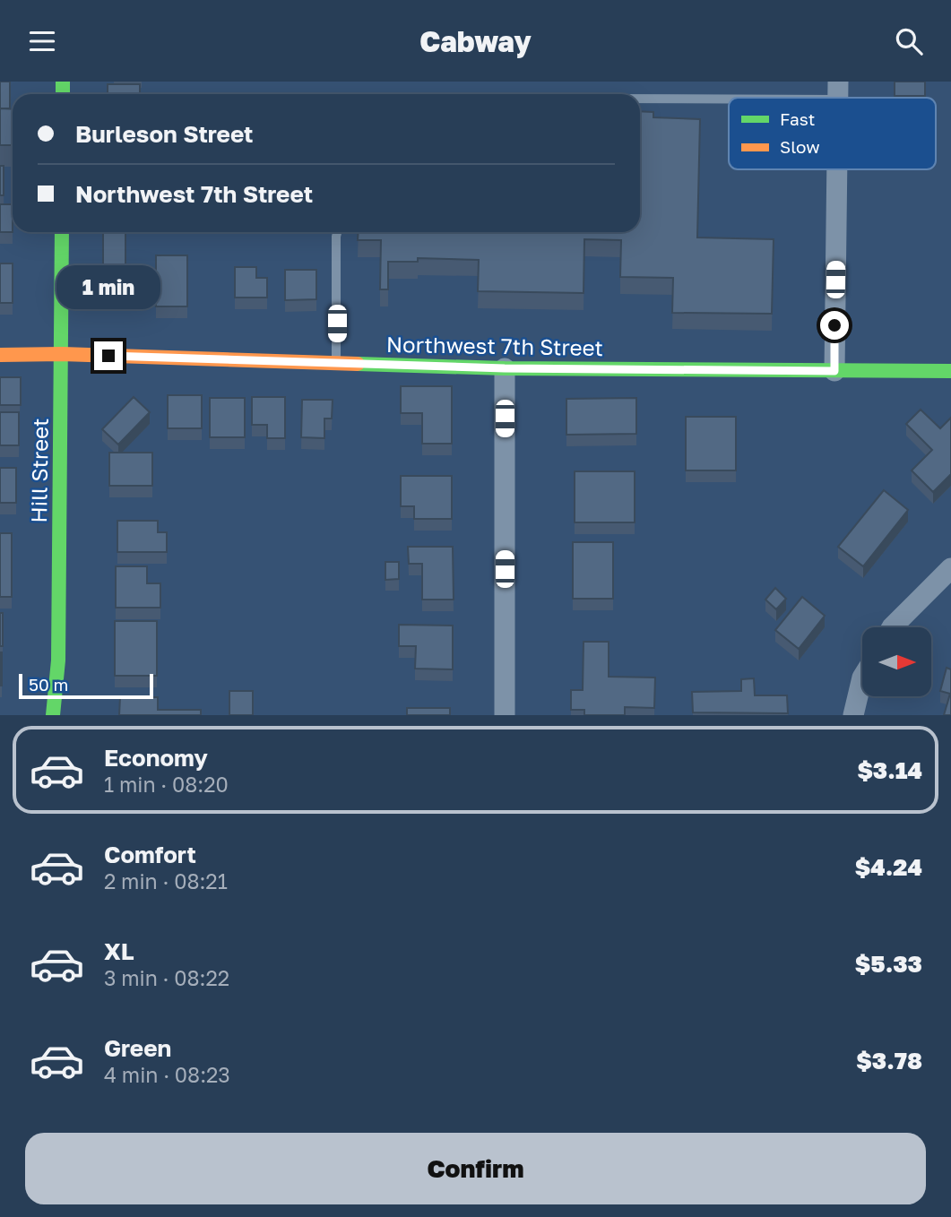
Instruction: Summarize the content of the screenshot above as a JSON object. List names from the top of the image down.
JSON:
{
  "streets": {
    "street": ["Northwest 7th Street", "Hill Street"]
  },
  "crossings": [
    ["Northwest 7th Street", "Hill Street"]
  ],
  "legend": ["Fast", "Slow"],
  "scale_bar": "50 m",
  "north": "right",
  "page": {
    "header": "Cabway",
    "banner": ["Burleson Street", "Northwest 7th Street"],
    "bubble": "1 min",
    "scale": "50 m",
    "list": [
      {
        "name": "Economy",
        "note": "1 min · 08:20",
        "value": "$3.14"
      },
      {
        "name": "Comfort",
        "note": "2 min · 08:21",
        "value": "$4.24"
      },
      {
        "name": "XL",
        "note": "3 min · 08:22",
        "value": "$5.33"
      },
      {
        "name": "Green",
        "note": "4 min · 08:23",
        "value": "$3.78"
      }
    ],
    "buttons": "Confirm"
  }
}
